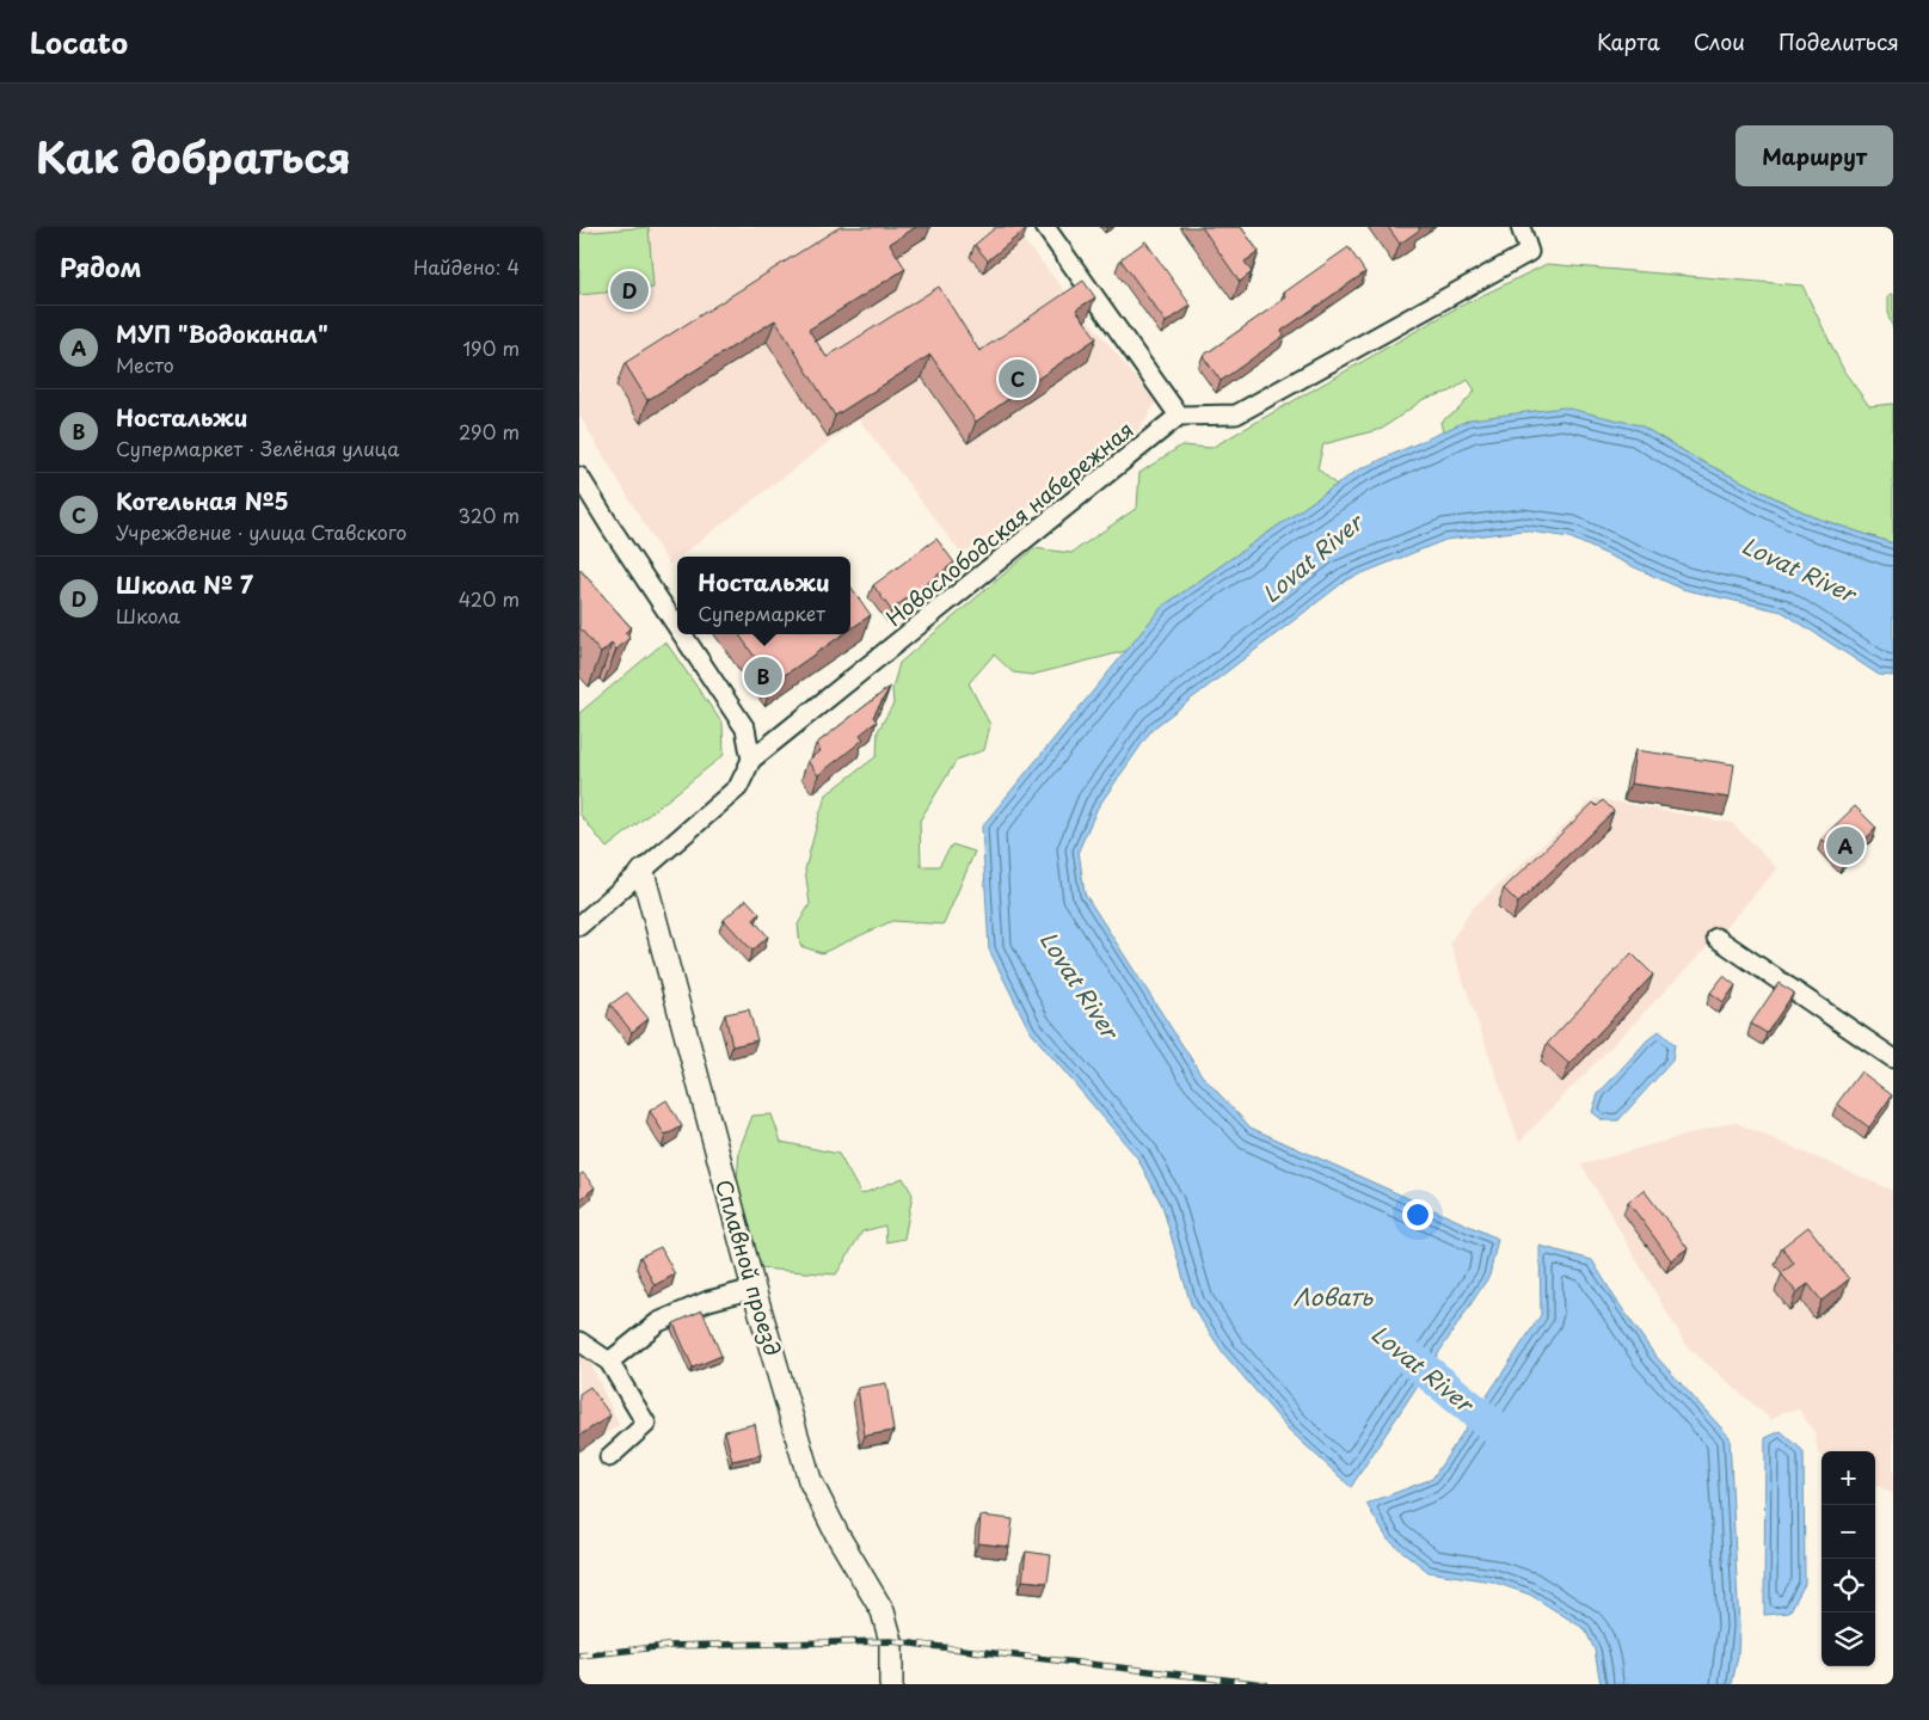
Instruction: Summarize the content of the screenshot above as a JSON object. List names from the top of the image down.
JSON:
{
  "streets": {
    "street": ["Новослободская набережная", "Сплавной проезд"]
  },
  "crossings": [
    ["Новослободская набережная", "Сплавной проезд"]
  ],
  "water": ["Lovat River", "Ловать"],
  "page": {
    "header": "Locato",
    "nav": ["Карта", "Слои", "Поделиться"],
    "title": "Как добраться",
    "buttons": "Маршрут",
    "heading": ["Рядом", "Найдено: 4"],
    "pins": [
      "D",
      "C",
      "B",
      "A"
    ],
    "list": [
      {
        "mark": "A",
        "name": "МУП \"Водоканал\"",
        "note": "Место",
        "value": "190 m"
      },
      {
        "mark": "B",
        "name": "Ностальжи",
        "note": "Супермаркет · Зелёная улица",
        "value": "290 m"
      },
      {
        "mark": "C",
        "name": "Котельная №5",
        "note": "Учреждение · улица Ставского",
        "value": "320 m"
      },
      {
        "mark": "D",
        "name": "Школа № 7",
        "note": "Школа",
        "value": "420 m"
      }
    ],
    "popup": ["Ностальжи", "Супермаркет"],
    "map_buttons": ["+", "−"]
  }
}
